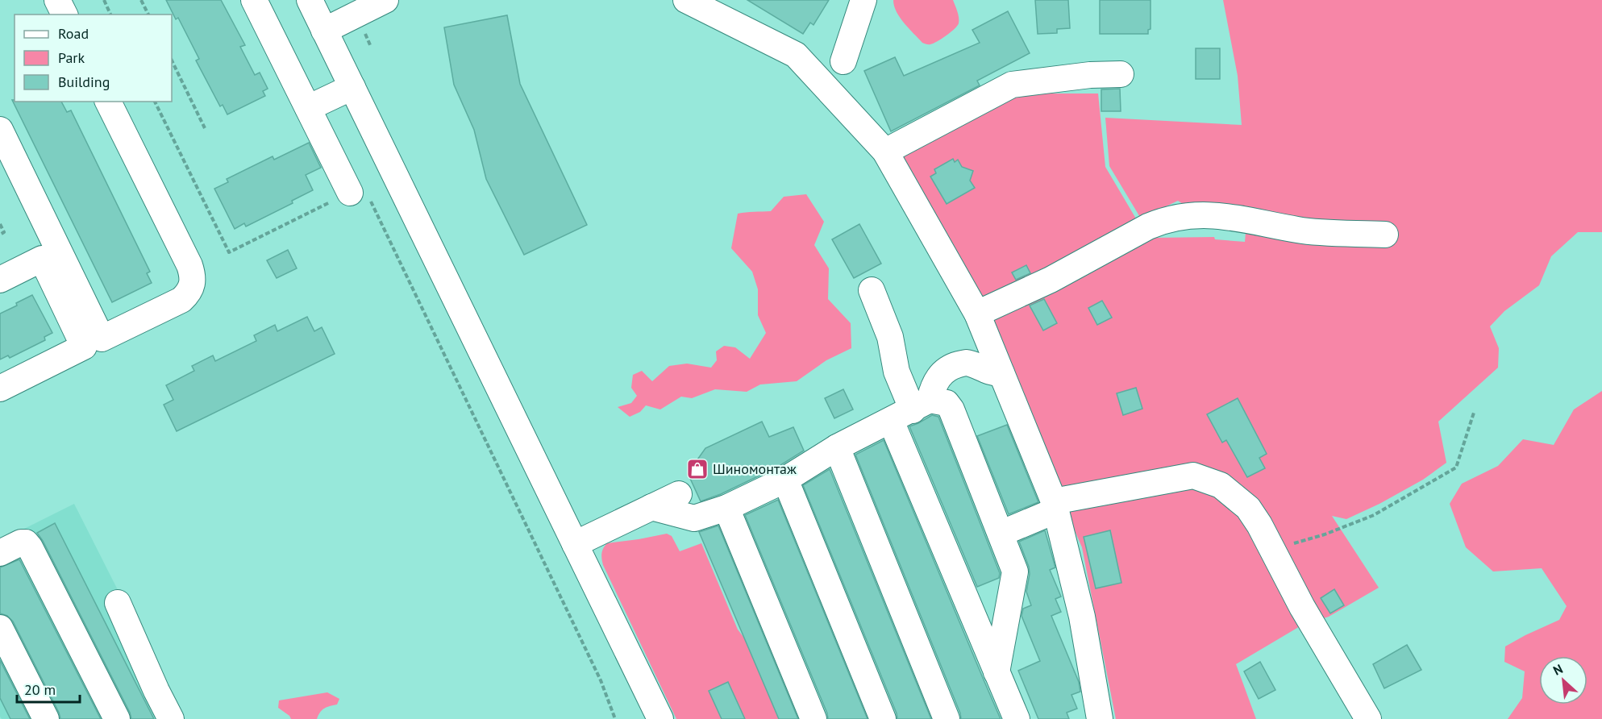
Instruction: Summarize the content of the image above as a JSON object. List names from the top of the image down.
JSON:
{
  "places": {
    "shop": ["Шиномонтаж"]
  },
  "legend": ["Road", "Park", "Building"],
  "scale_bar": "20 m",
  "north": "top left"
}
